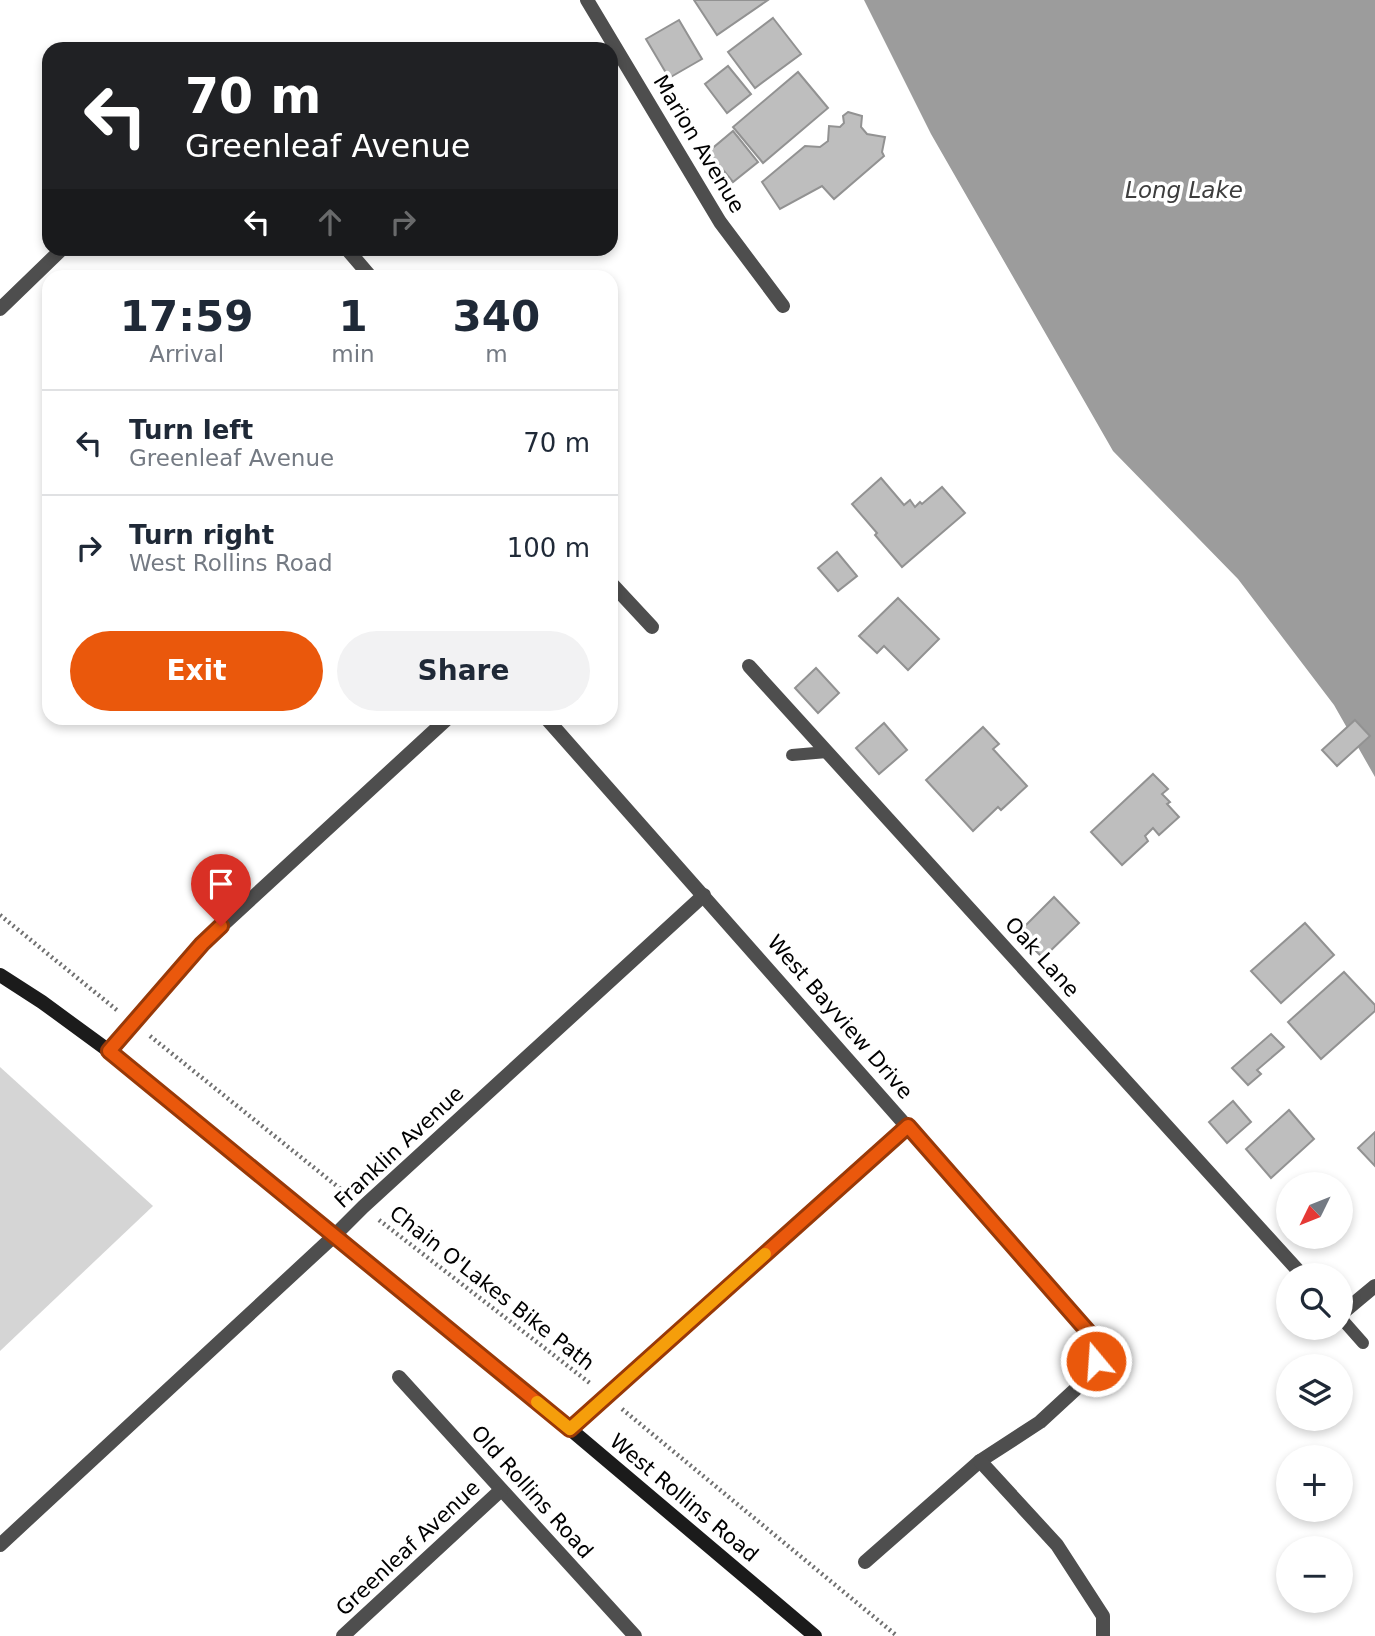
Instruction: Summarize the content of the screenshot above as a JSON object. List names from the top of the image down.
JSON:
{
  "streets": {
    "street": [
      "Marion Avenue",
      "Oak Lane",
      "West Bayview Drive",
      "Franklin Avenue",
      "Old Rollins Road",
      "West Rollins Road",
      "Greenleaf Avenue"
    ],
    "path": ["Chain O'Lakes Bike Path"]
  },
  "crossings": [
    ["West Bayview Drive", "Franklin Avenue"],
    ["Franklin Avenue", "Chain O'Lakes Bike Path"],
    ["Franklin Avenue", "West Rollins Road"],
    ["Old Rollins Road", "Greenleaf Avenue"]
  ],
  "water": ["Long Lake"],
  "north": "bottom left",
  "page": {
    "turn": ["70 m", "Greenleaf Avenue"],
    "eta": [
      "17:59",
      "Arrival",
      "1",
      "min",
      "340",
      "m"
    ],
    "list": [
      {
        "name": "Turn left",
        "note": "Greenleaf Avenue",
        "value": "70 m"
      },
      {
        "name": "Turn right",
        "note": "West Rollins Road",
        "value": "100 m"
      }
    ],
    "buttons": ["Exit", "Share"],
    "map_buttons": ["+", "−"]
  }
}
